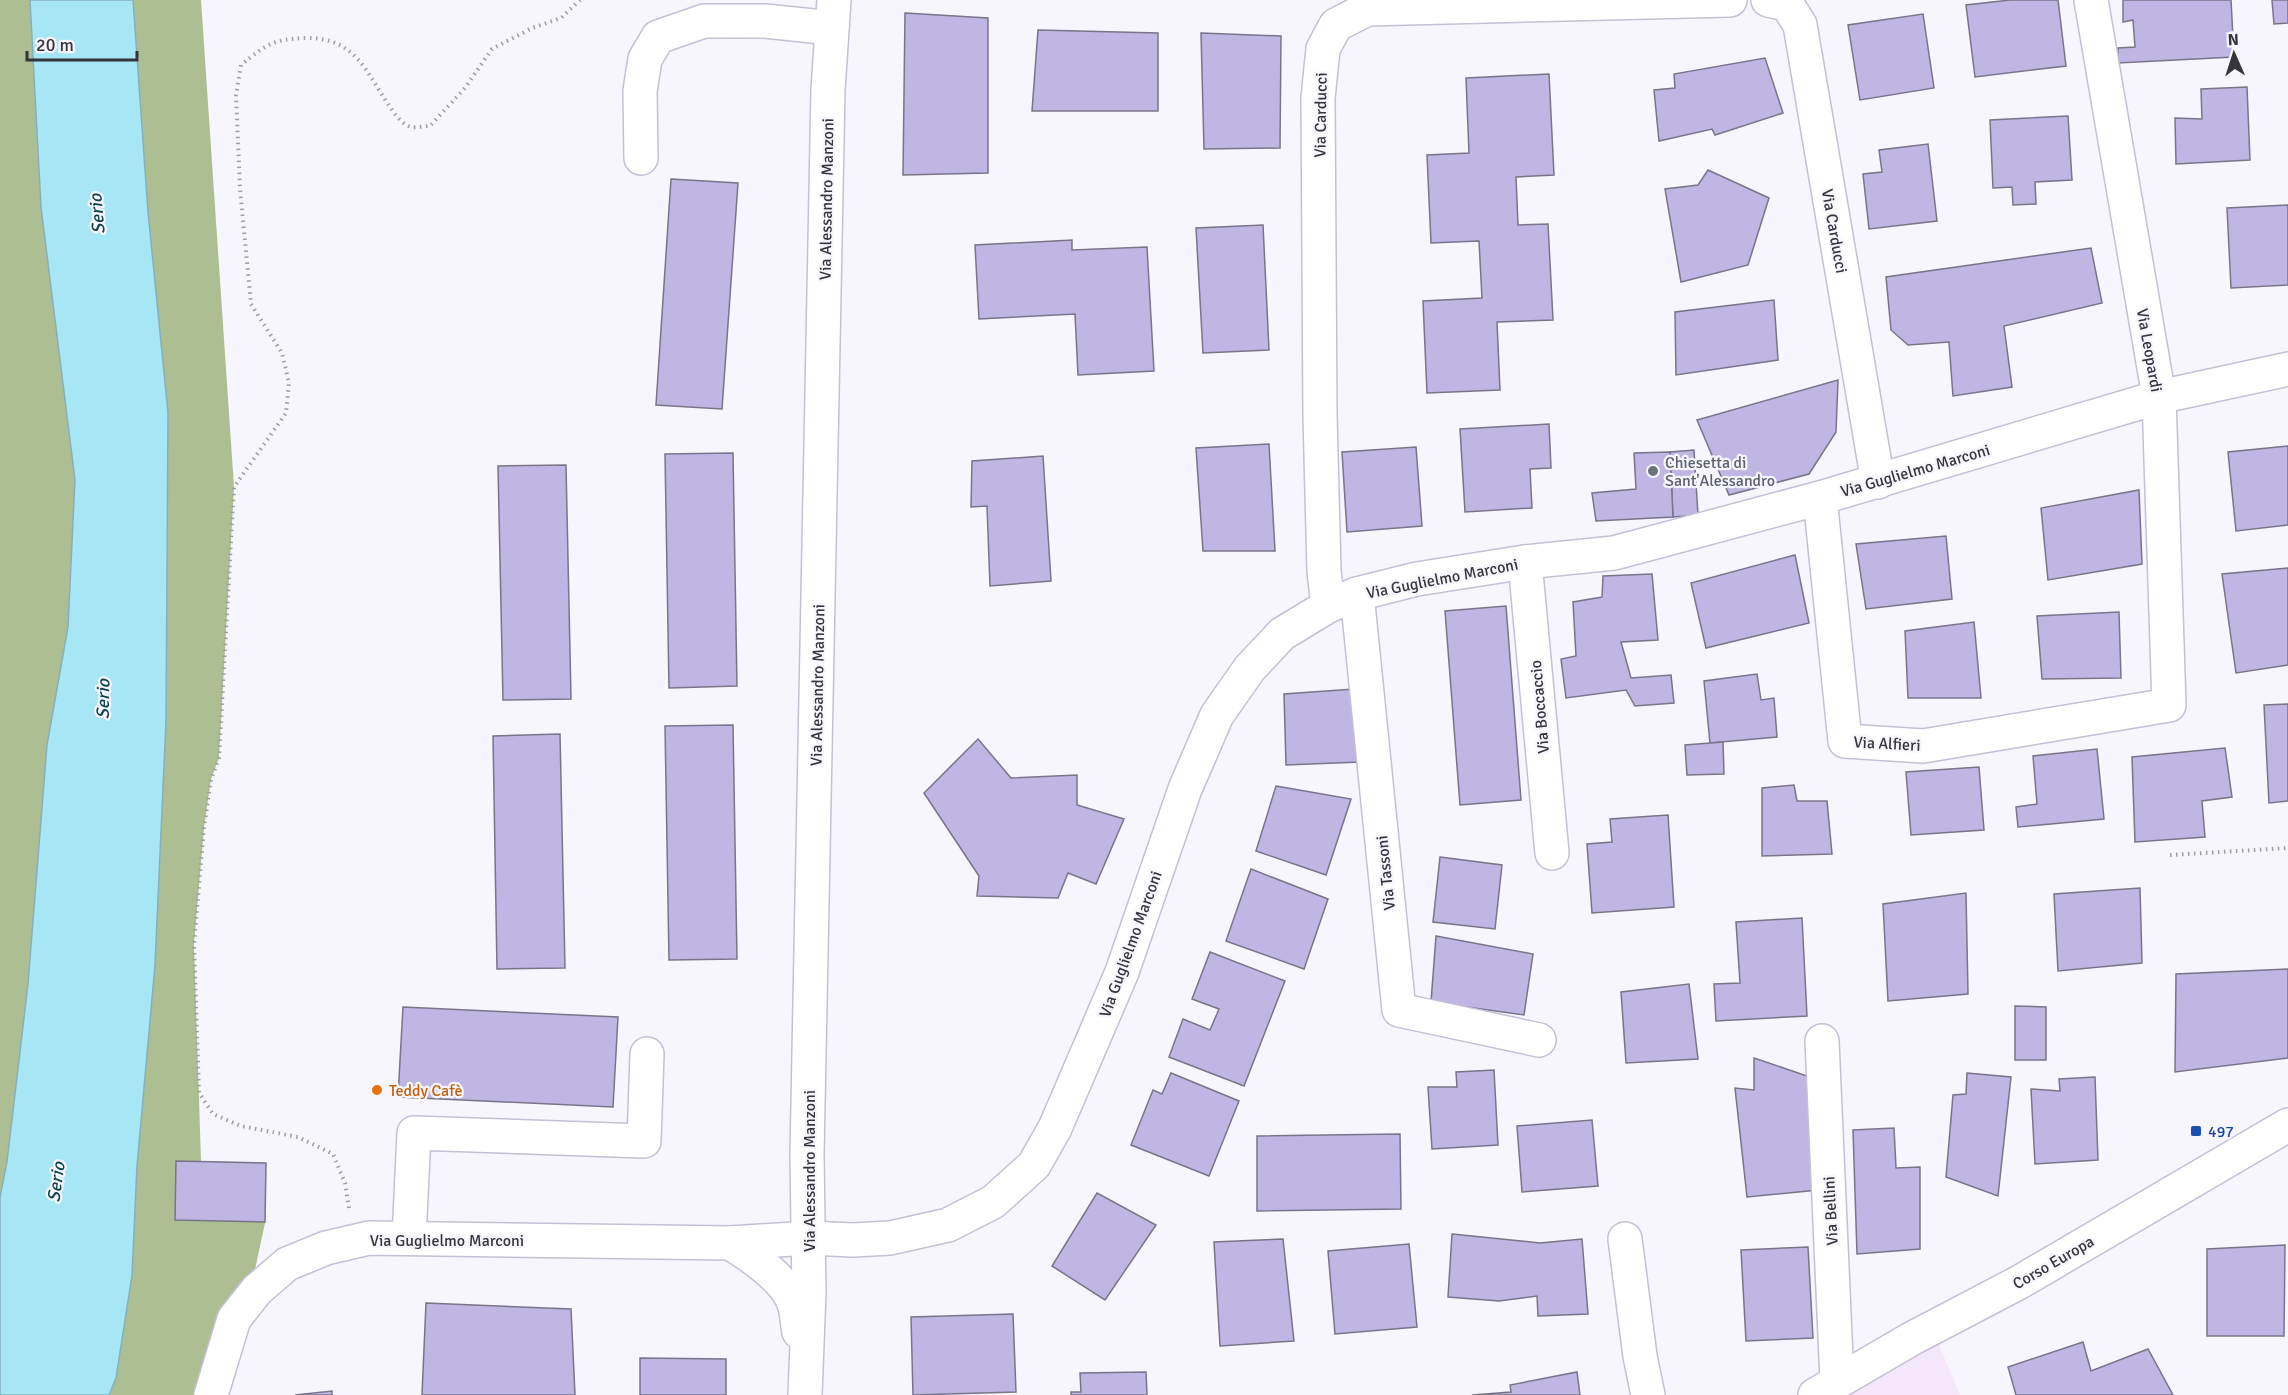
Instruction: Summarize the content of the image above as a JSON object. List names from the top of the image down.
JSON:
{
  "streets": {
    "street": [
      "Via Carducci",
      "Via Alessandro Manzoni",
      "Via Leopardi",
      "Via Guglielmo Marconi",
      "Via Boccaccio",
      "Via Alfieri",
      "Via Tassoni",
      "Via Bellini",
      "Corso Europa"
    ]
  },
  "crossings": [
    ["Via Carducci", "Via Guglielmo Marconi"],
    ["Via Carducci", "Via Tassoni"],
    ["Via Alessandro Manzoni", "Via Guglielmo Marconi"],
    ["Via Leopardi", "Via Guglielmo Marconi"],
    ["Via Leopardi", "Via Alfieri"],
    ["Via Guglielmo Marconi", "Via Boccaccio"],
    ["Via Guglielmo Marconi", "Via Alfieri"],
    ["Via Guglielmo Marconi", "Via Tassoni"],
    ["Via Bellini", "Corso Europa"]
  ],
  "water": ["Serio"],
  "places": {
    "other": ["Chiesetta di Sant'Alessandro", "Teddy Cafè"],
    "transit": ["497"]
  },
  "scale_bar": "20 m",
  "north": "top"
}
